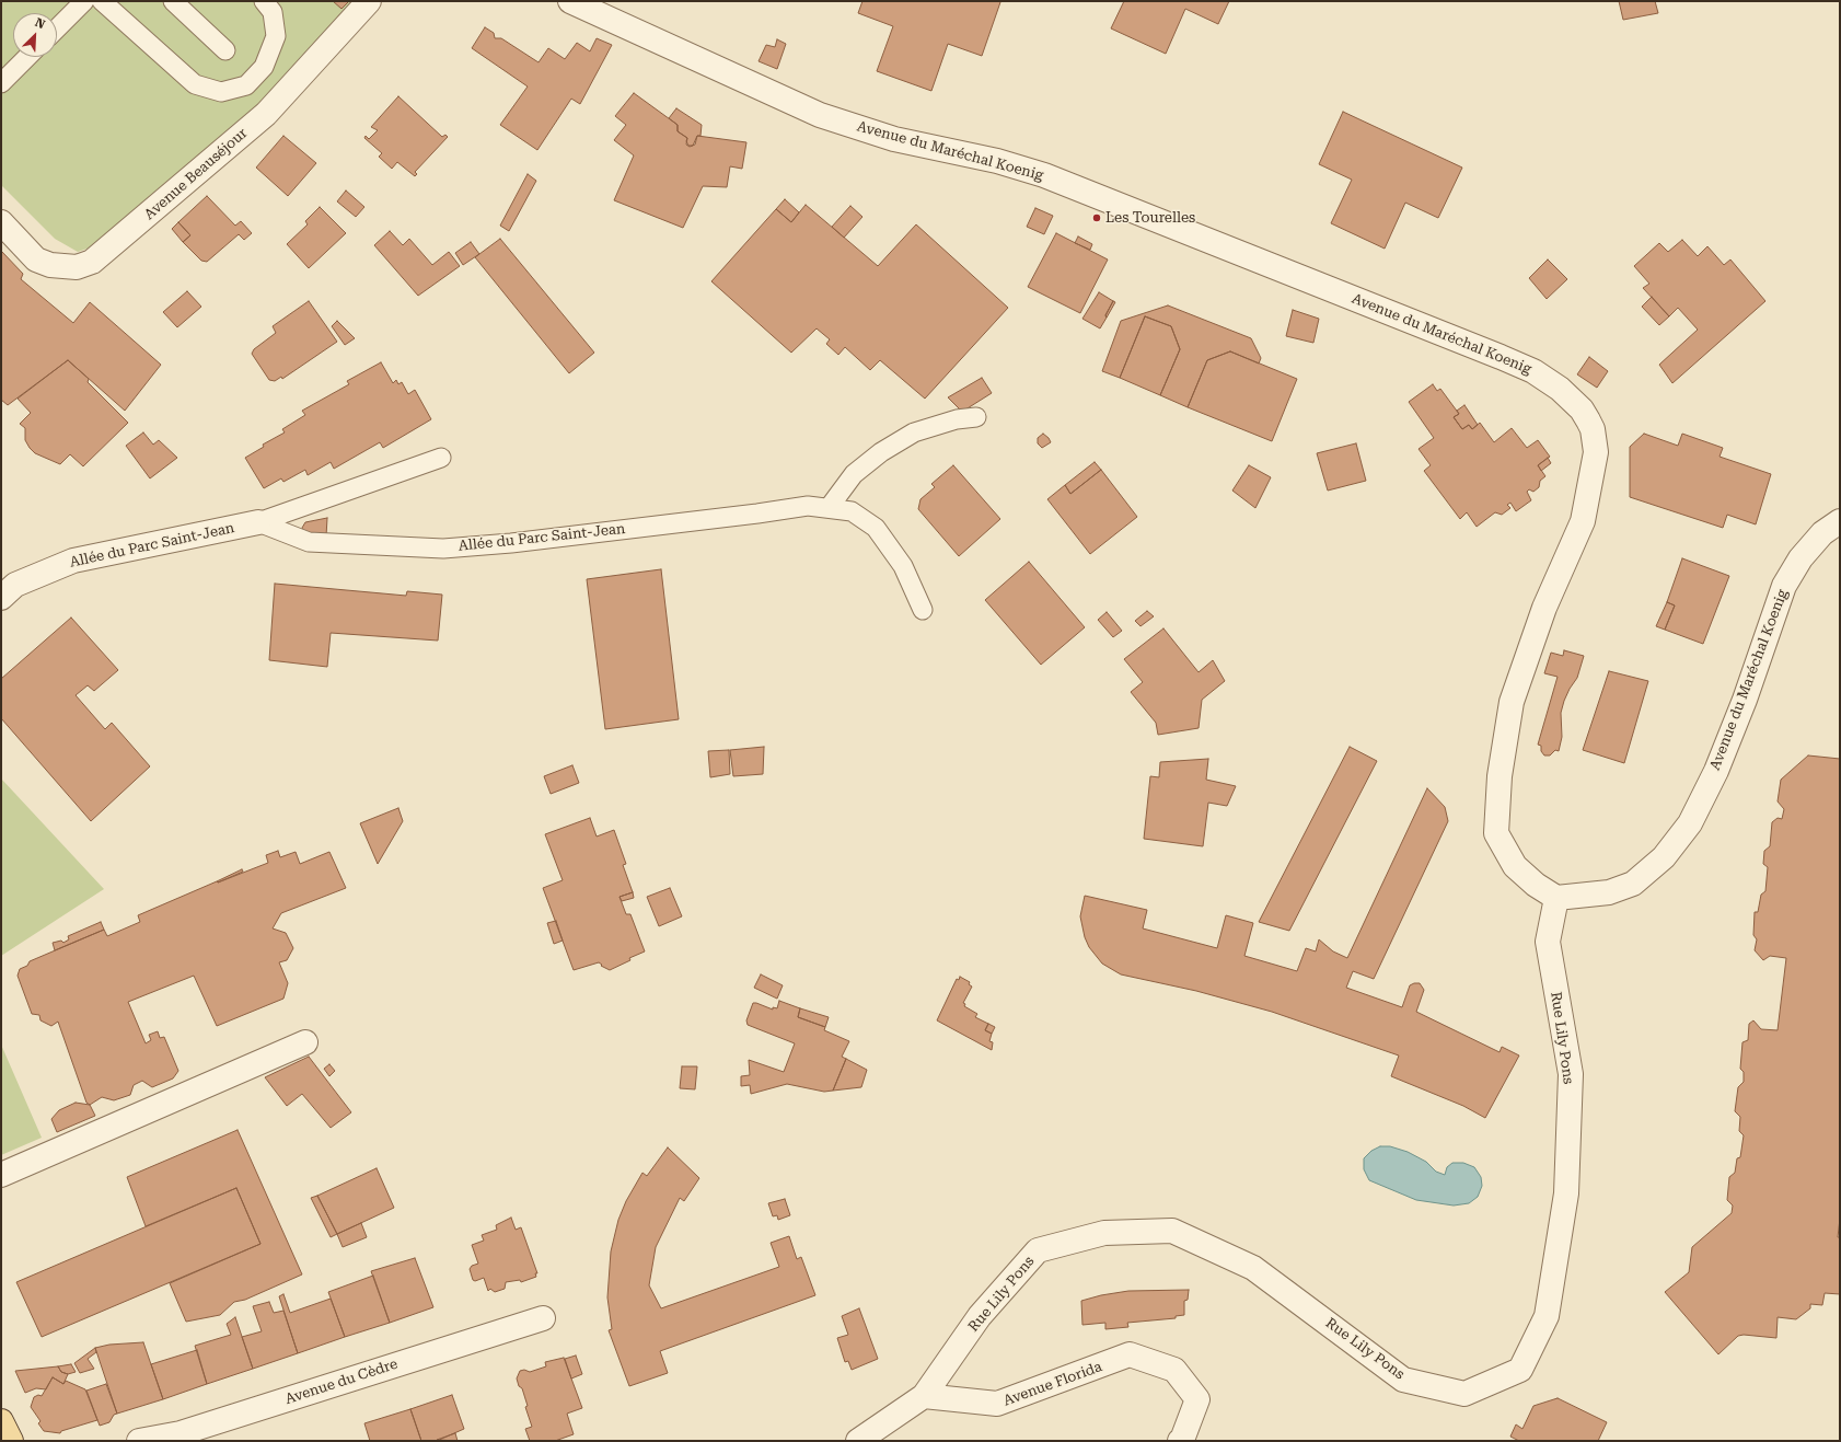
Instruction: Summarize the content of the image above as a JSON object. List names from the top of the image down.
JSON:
{
  "streets": {
    "street": [
      "Avenue du Maréchal Koenig",
      "Avenue Beauséjour",
      "Allée du Parc Saint-Jean",
      "Rue Lily Pons",
      "Avenue du Cèdre",
      "Avenue Florida"
    ]
  },
  "crossings": [
    ["Avenue du Maréchal Koenig", "Rue Lily Pons"],
    ["Rue Lily Pons", "Avenue Florida"]
  ],
  "places": ["Les Tourelles"],
  "north": "top right"
}
